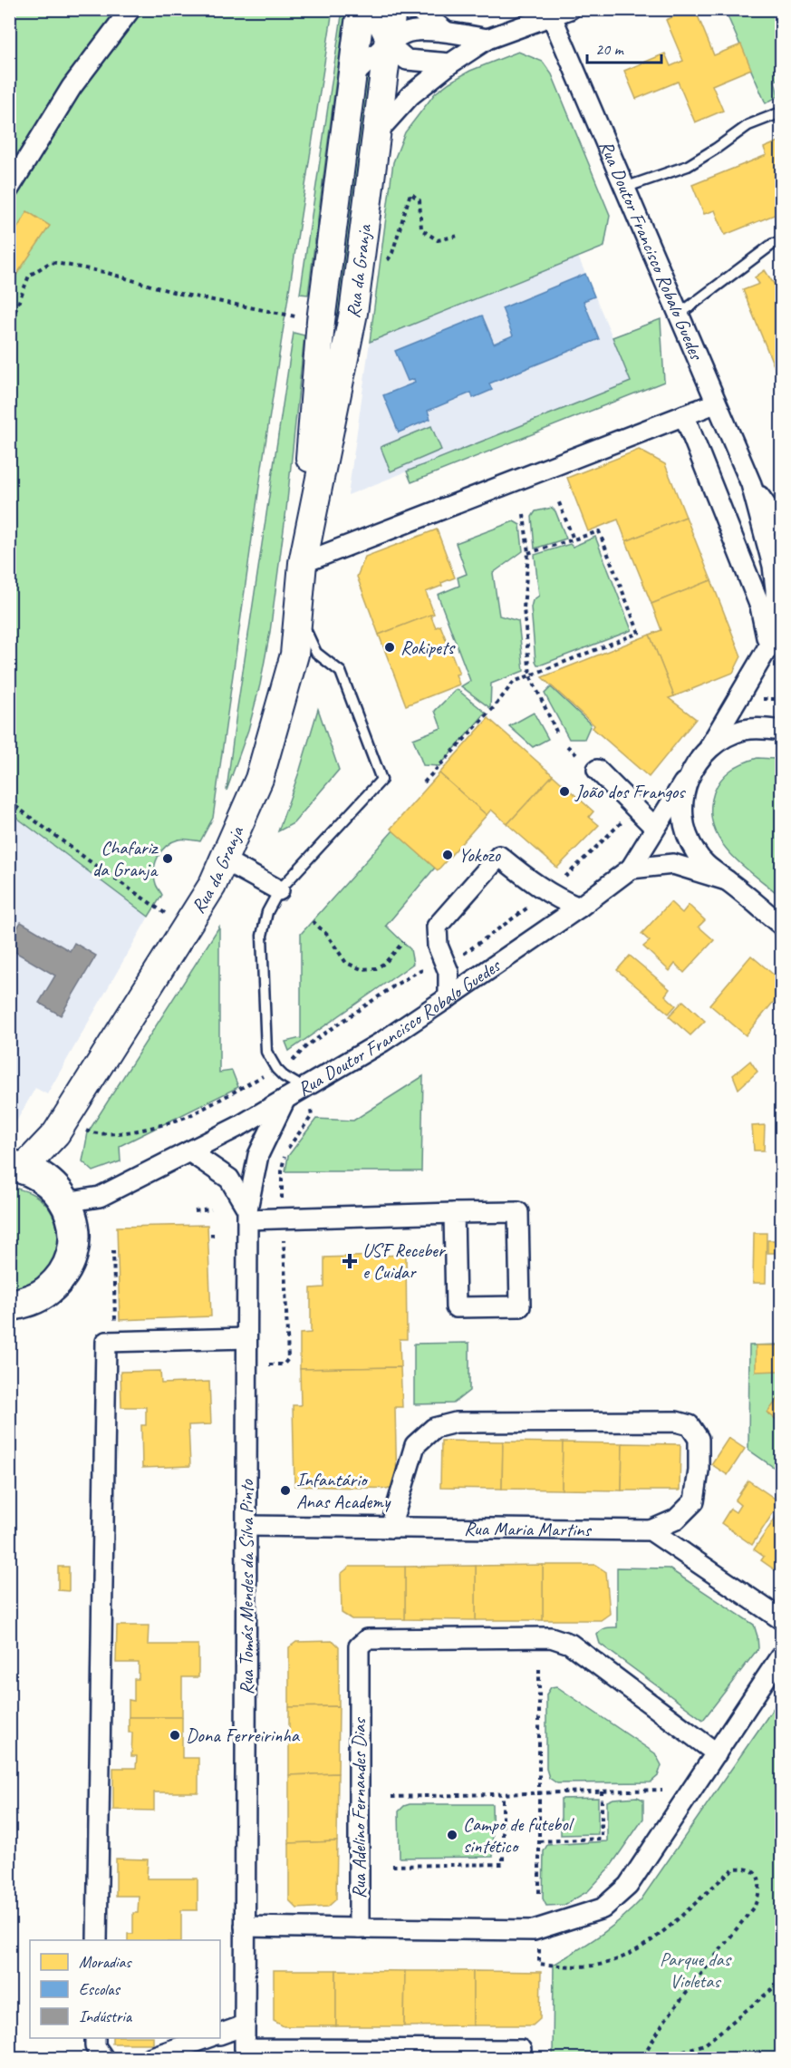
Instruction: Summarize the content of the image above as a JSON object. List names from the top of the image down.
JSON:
{
  "streets": {
    "main road": ["Rua da Granja"],
    "street": [
      "Rua Doutor Francisco Robalo Guedes",
      "Rua Maria Martins",
      "Rua Tomás Mendes da Silva Pinto",
      "Rua Adelino Fernandes Dias"
    ]
  },
  "crossings": [
    ["Rua Doutor Francisco Robalo Guedes", "Rua Tomás Mendes da Silva Pinto"],
    ["Rua Maria Martins", "Rua Tomás Mendes da Silva Pinto"]
  ],
  "parks": ["Parque das Violetas"],
  "places": {
    "other": [
      "Rokipets",
      "João dos Frangos",
      "Yokozo",
      "Chafariz da Granja",
      "Infantário Anas Academy",
      "Dona Ferreirinha",
      "Campo de futebol sintético"
    ],
    "health": ["USF Receber e Cuidar"]
  },
  "legend": ["Moradias", "Escolas", "Indústria"],
  "scale_bar": "20 m"
}
